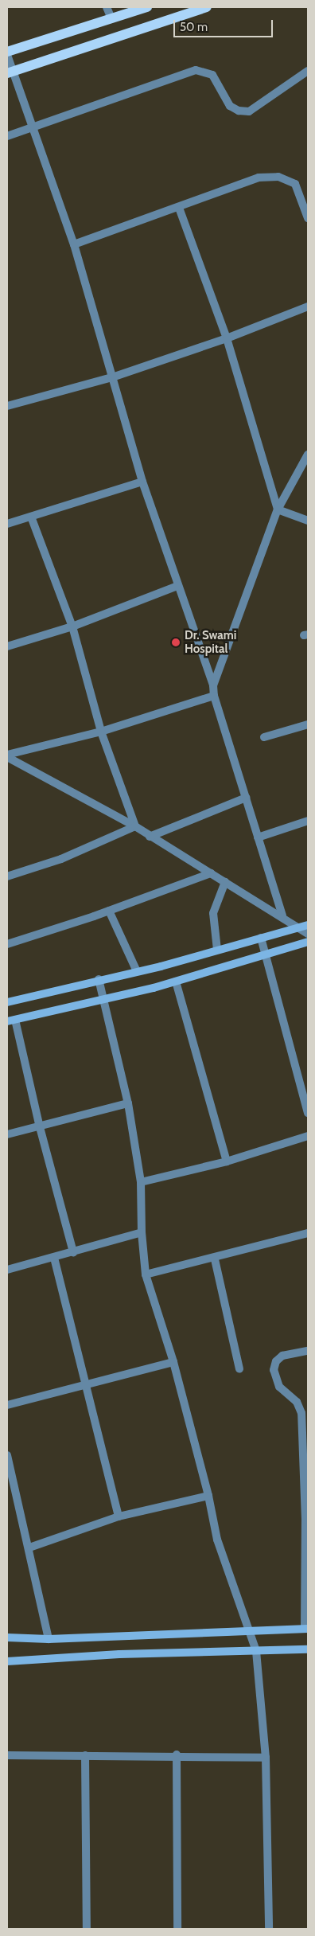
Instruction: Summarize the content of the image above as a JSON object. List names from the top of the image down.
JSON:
{
  "places": ["Dr. Swami Hospital"],
  "scale_bar": "50 m"
}
